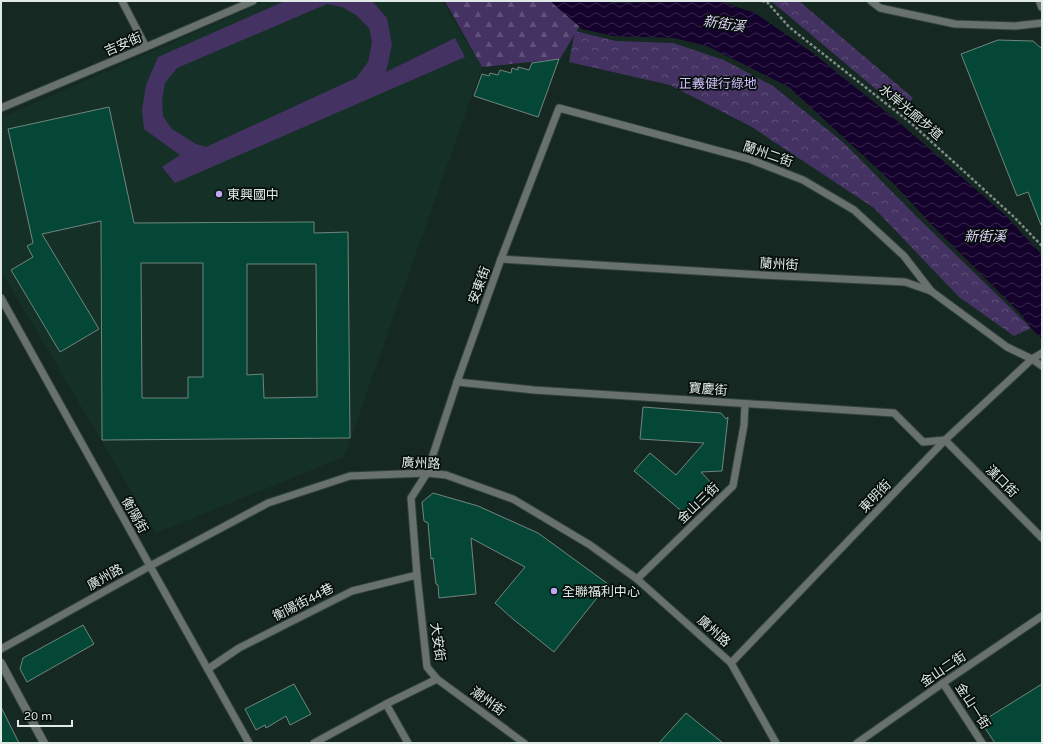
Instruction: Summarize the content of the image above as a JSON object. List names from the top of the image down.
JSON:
{
  "streets": {
    "lane": [
      "吉安街",
      "蘭州二街",
      "蘭州街",
      "安東街",
      "寶慶街",
      "廣州路",
      "漢口街",
      "東明街",
      "金山三街",
      "衡陽街",
      "衡陽街44巷",
      "大安街",
      "金山二街",
      "潮州街",
      "金山一街"
    ],
    "path": ["水岸光廊步道"]
  },
  "crossings": [
    ["蘭州二街", "蘭州街"],
    ["蘭州二街", "安東街"],
    ["蘭州街", "安東街"],
    ["蘭州街", "東明街"],
    ["安東街", "寶慶街"],
    ["安東街", "廣州路"],
    ["安東街", "大安街"],
    ["寶慶街", "漢口街"],
    ["寶慶街", "東明街"],
    ["寶慶街", "金山三街"],
    ["廣州路", "東明街"],
    ["廣州路", "金山三街"],
    ["廣州路", "衡陽街"],
    ["廣州路", "大安街"],
    ["漢口街", "東明街"],
    ["衡陽街", "衡陽街44巷"],
    ["衡陽街44巷", "大安街"],
    ["大安街", "潮州街"],
    ["金山二街", "金山一街"]
  ],
  "water": ["新街溪"],
  "parks": ["正義健行綠地"],
  "places": ["東興國中", "全聯福利中心"],
  "scale_bar": "20 m"
}
